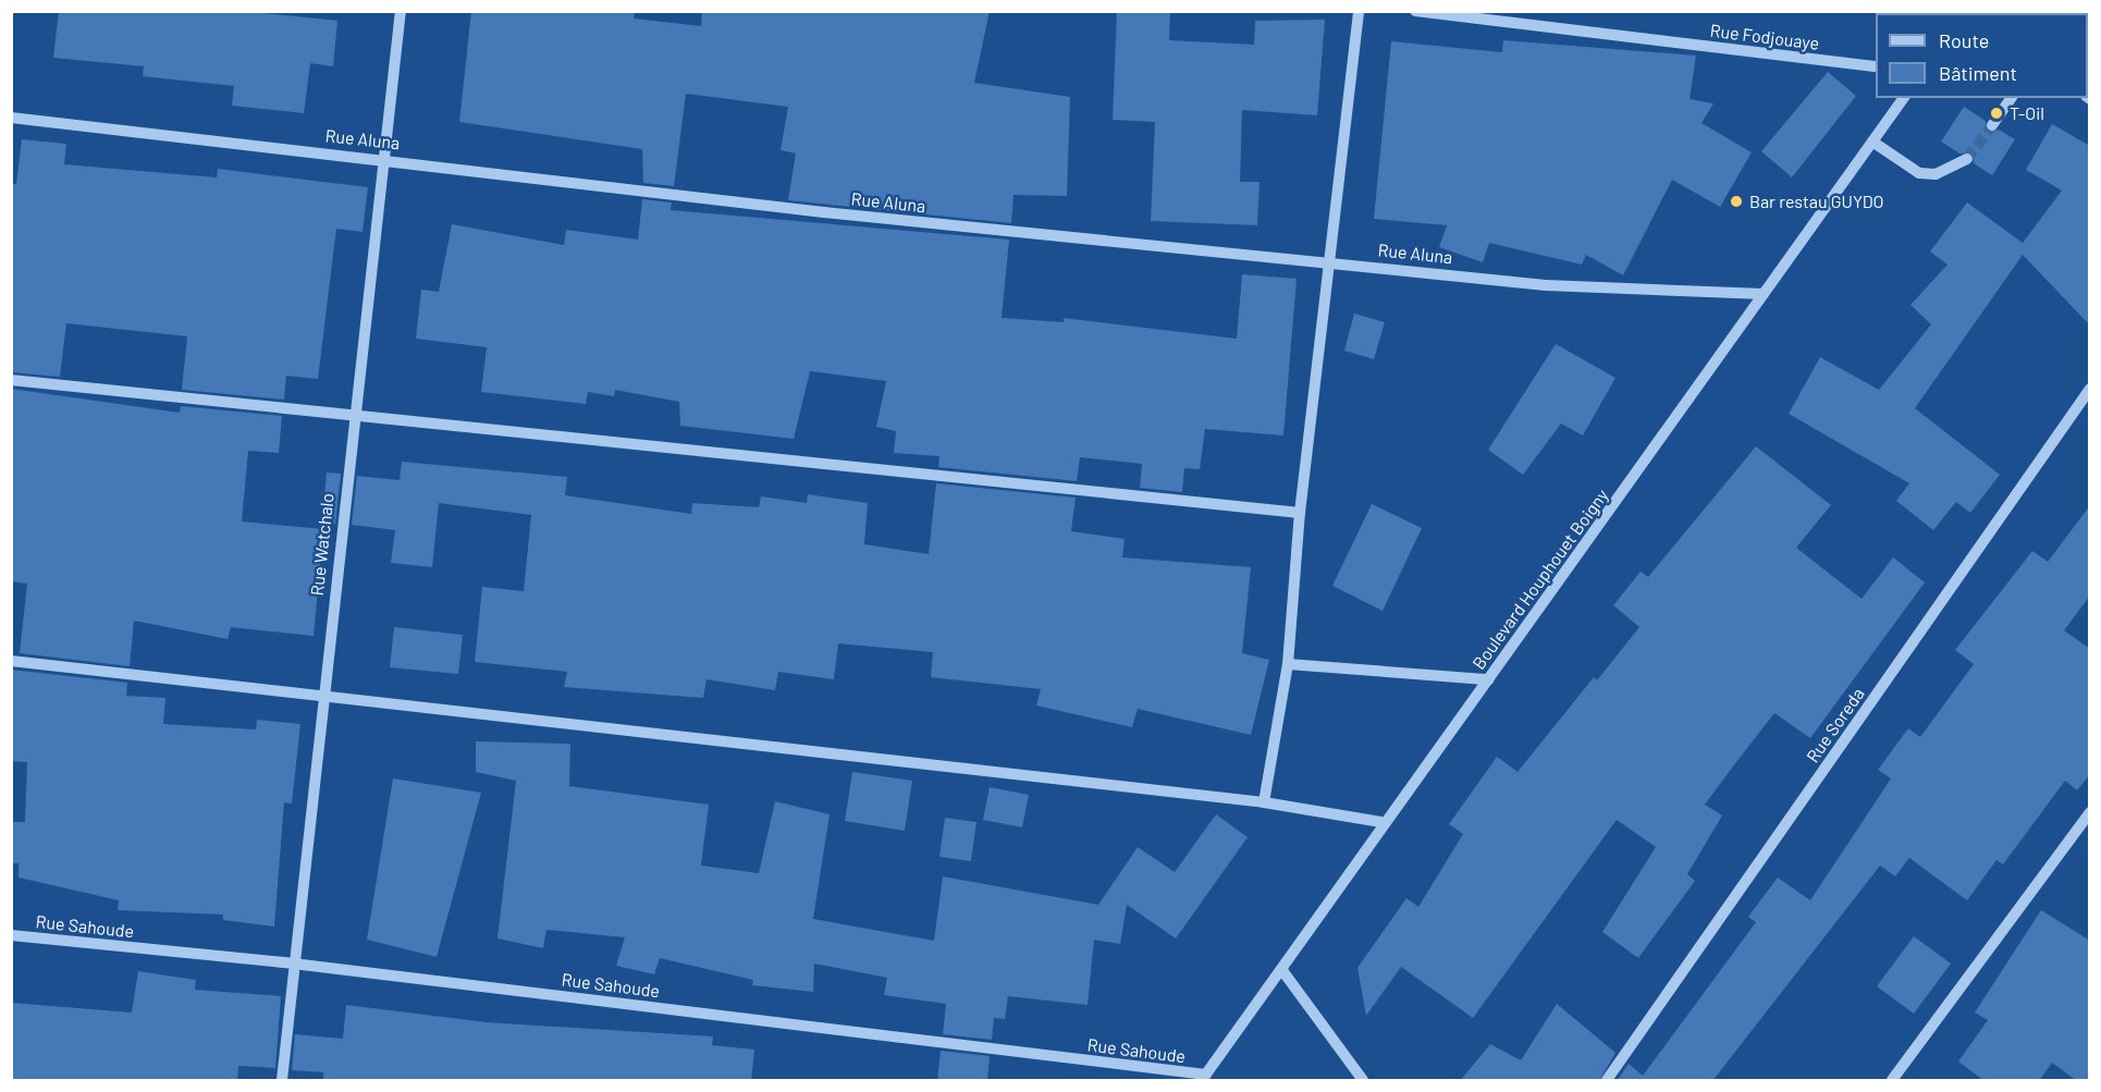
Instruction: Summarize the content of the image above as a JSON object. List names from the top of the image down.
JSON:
{
  "streets": {
    "street": [
      "Rue Fodjouaye",
      "Rue Aluna",
      "Rue Watchalo",
      "Boulevard Houphouet Boigny",
      "Rue Soreda",
      "Rue Sahoude"
    ]
  },
  "crossings": [
    ["Rue Aluna", "Rue Watchalo"],
    ["Rue Aluna", "Boulevard Houphouet Boigny"],
    ["Rue Watchalo", "Rue Sahoude"],
    ["Boulevard Houphouet Boigny", "Rue Sahoude"]
  ],
  "places": ["T-Oil", "Bar restau GUYDO"],
  "legend": ["Route", "Bâtiment"]
}
